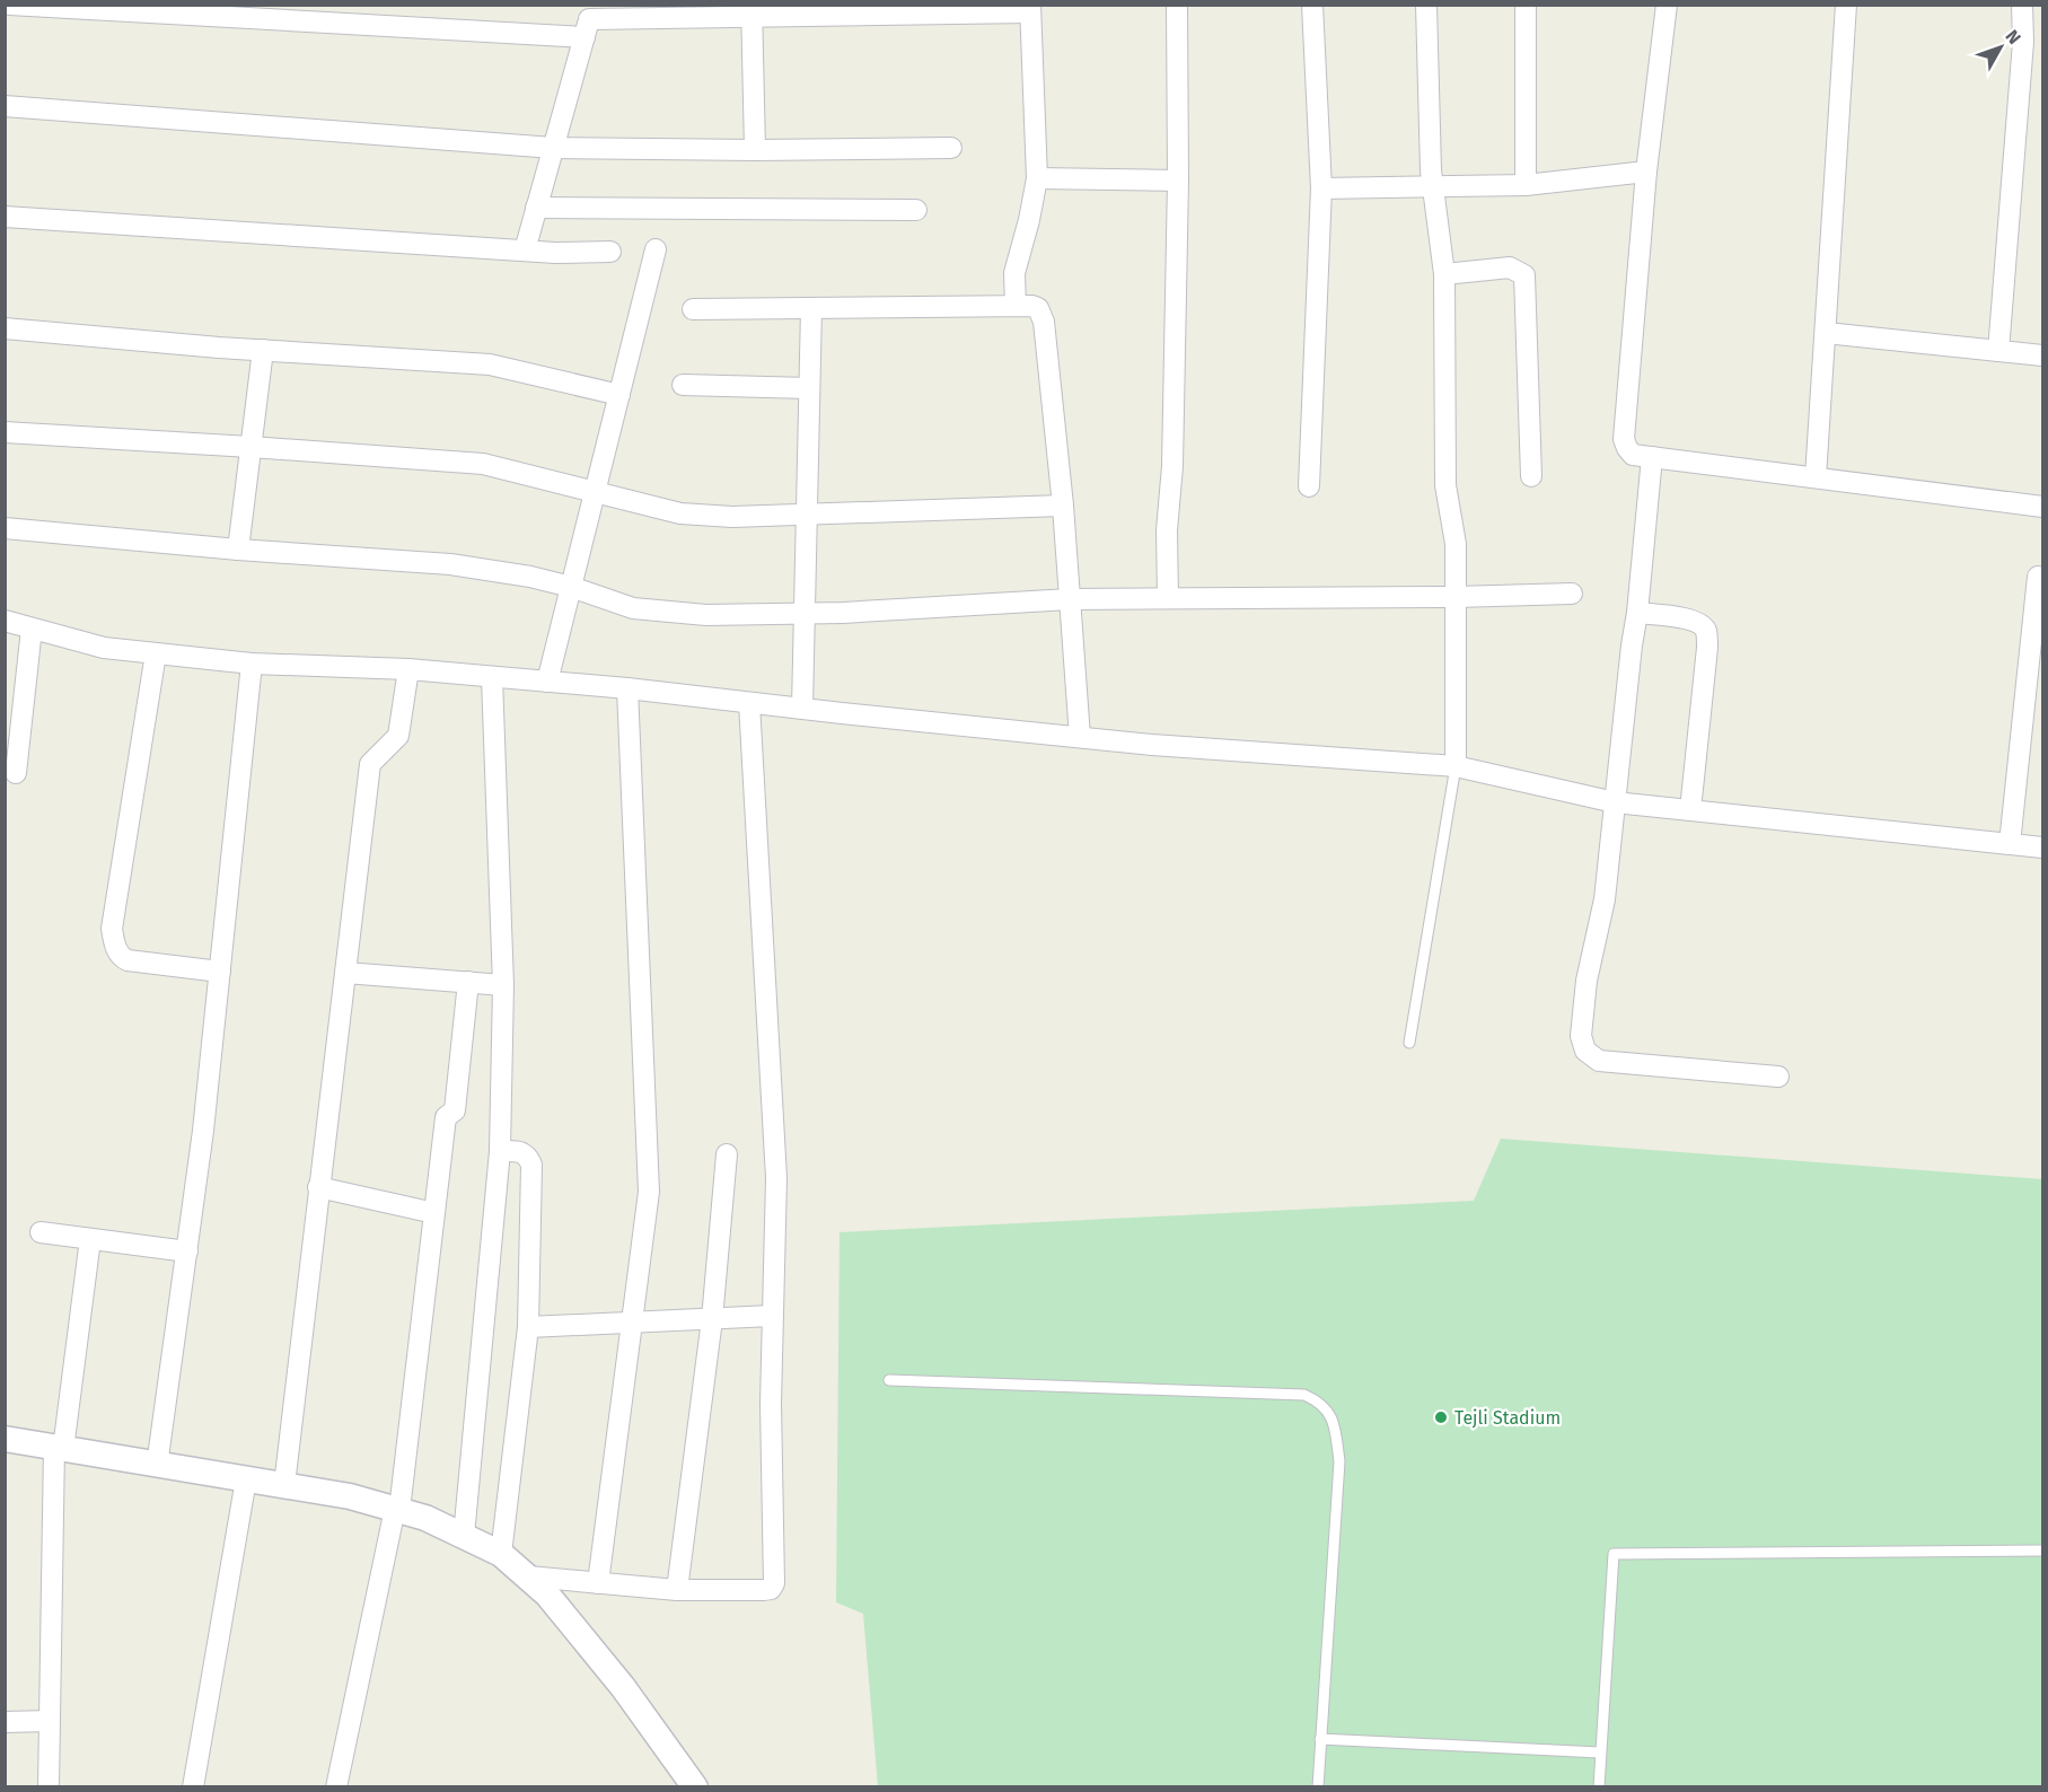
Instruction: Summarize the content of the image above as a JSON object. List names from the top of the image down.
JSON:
{
  "places": ["Tejli Stadium"],
  "north": "top right"
}
